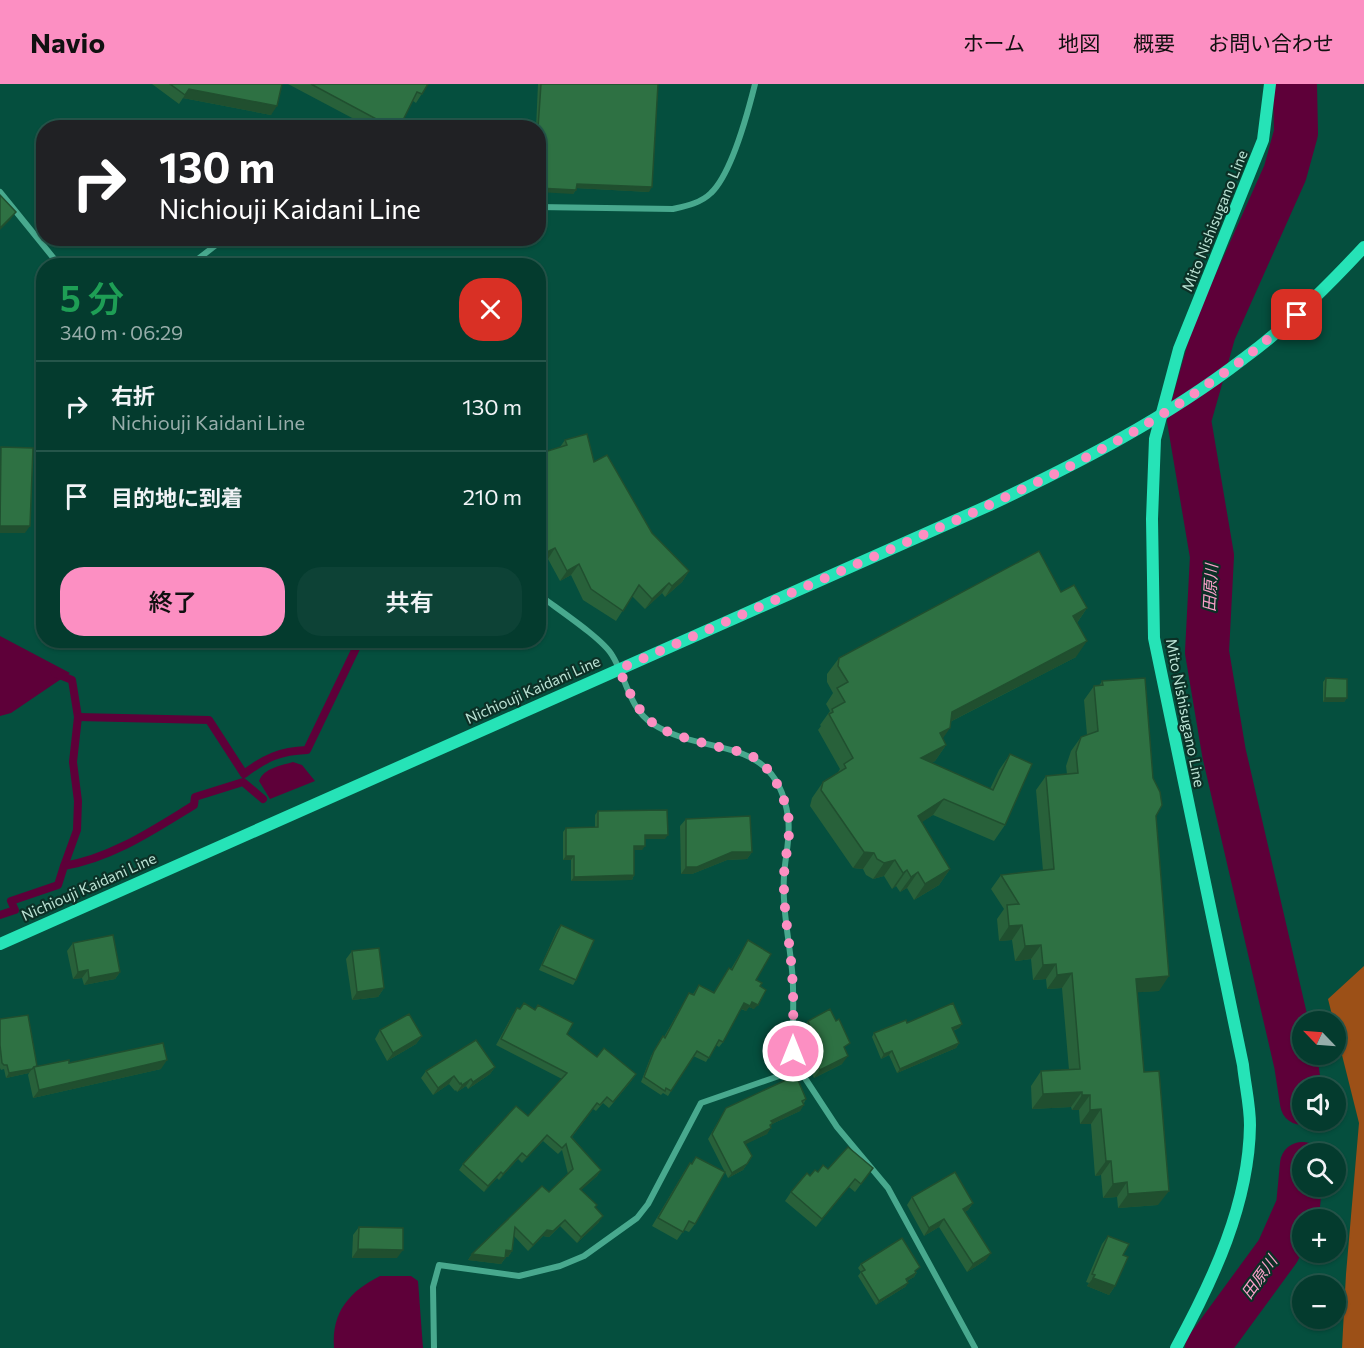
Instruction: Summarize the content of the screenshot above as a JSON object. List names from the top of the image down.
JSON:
{
  "streets": {
    "main road": ["Mito Nishisugano Line", "Nichiouji Kaidani Line"]
  },
  "water": ["田原川"],
  "north": "top left",
  "page": {
    "header": "Navio",
    "nav": [
      "ホーム",
      "地図",
      "概要",
      "お問い合わせ"
    ],
    "turn": ["130 m", "Nichiouji Kaidani Line"],
    "heading": ["5 分", "340 m · 06:29"],
    "list": [
      {
        "name": "右折",
        "note": "Nichiouji Kaidani Line",
        "value": "130 m"
      },
      {
        "name": "目的地に到着",
        "value": "210 m"
      }
    ],
    "buttons": ["終了", "共有"],
    "map_buttons": ["+", "−"]
  }
}
